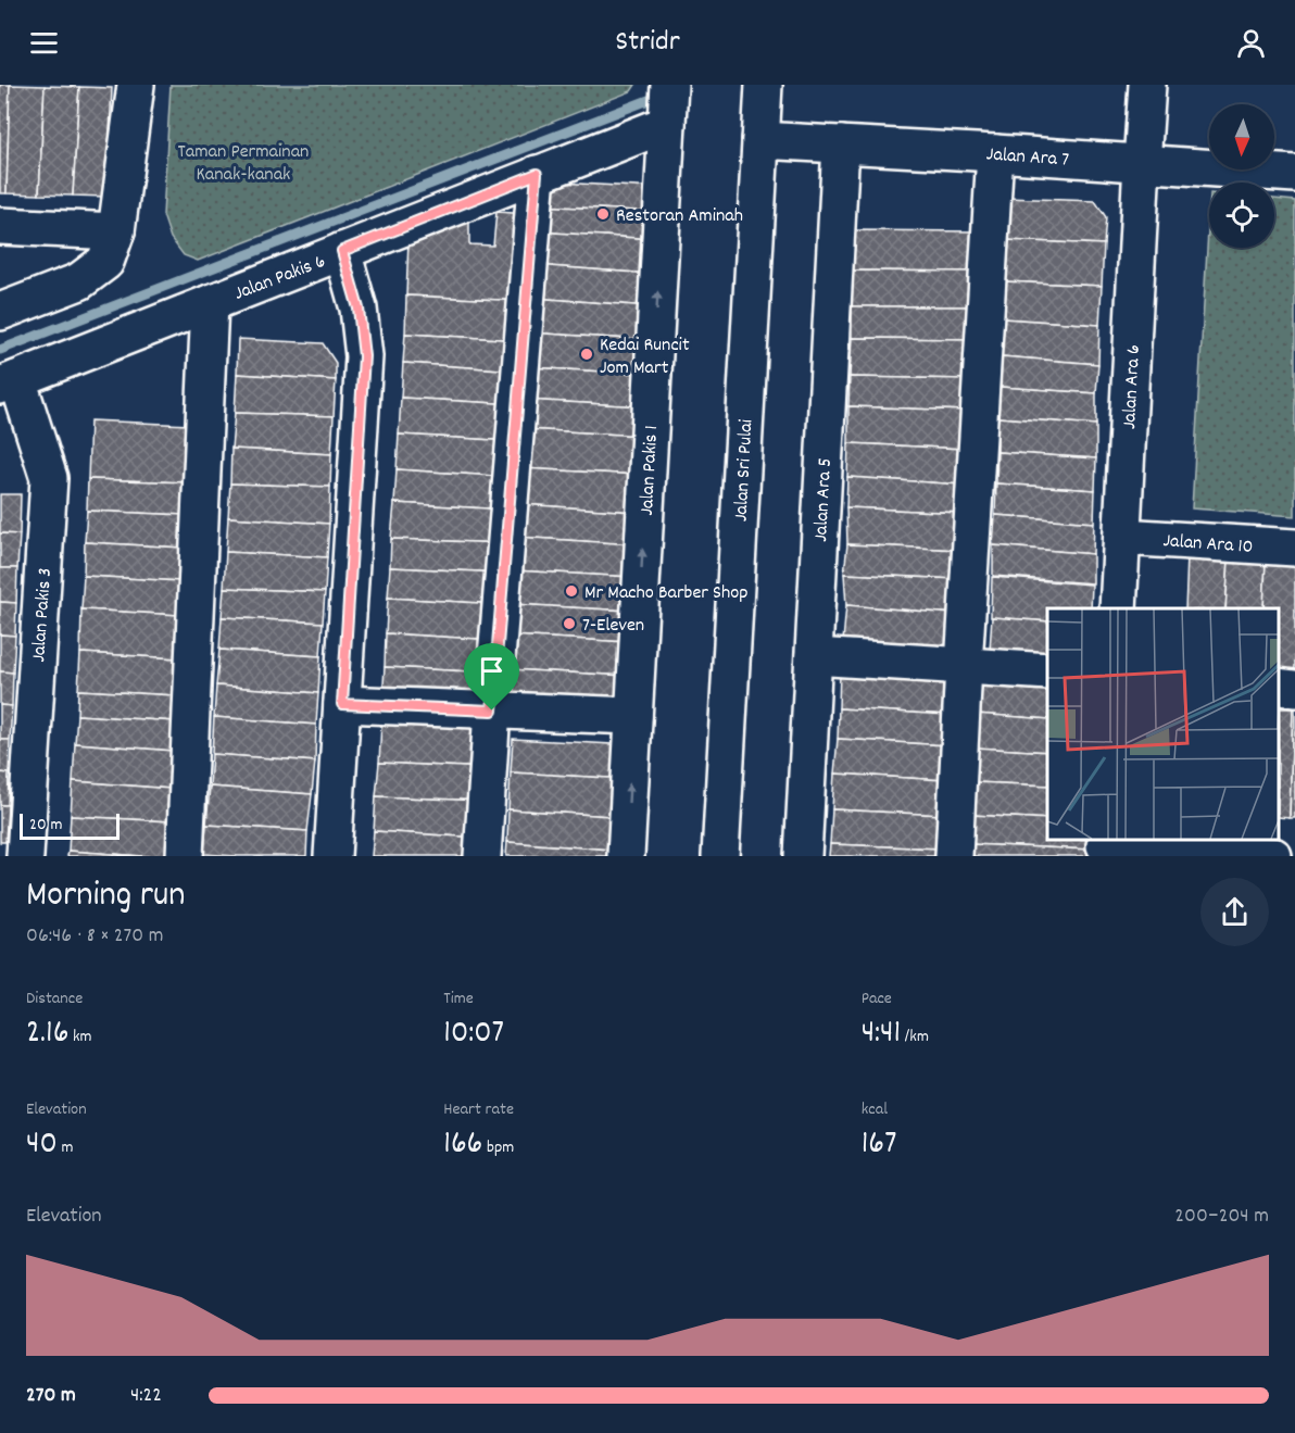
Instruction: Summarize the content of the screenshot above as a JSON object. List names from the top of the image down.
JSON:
{
  "streets": {
    "street": [
      "Jalan Ara 7",
      "Jalan Pakis 6",
      "Jalan Ara 6",
      "Jalan Pakis 1",
      "Jalan Sri Pulai",
      "Jalan Ara 5",
      "Jalan Ara 10",
      "Jalan Pakis 3"
    ]
  },
  "crossings": [
    ["Jalan Ara 7", "Jalan Ara 6"],
    ["Jalan Ara 7", "Jalan Sri Pulai"],
    ["Jalan Ara 7", "Jalan Ara 5"],
    ["Jalan Pakis 6", "Jalan Pakis 1"],
    ["Jalan Pakis 6", "Jalan Pakis 3"],
    ["Jalan Ara 6", "Jalan Ara 10"]
  ],
  "parks": ["Taman Permainan Kanak-kanak"],
  "places": [
    "Restoran Aminah",
    "Kedai Runcit Jom Mart",
    "Mr Macho Barber Shop",
    "7-Eleven"
  ],
  "scale_bar": "20 m",
  "north": "bottom",
  "page": {
    "header": "Stridr",
    "scale": "20 m",
    "heading": ["Morning run", "06:46 · 8 × 270 m"],
    "stats": [
      ["Distance", "2.16 km"],
      ["Time", "10:07"],
      ["Pace", "4:41 /km"],
      ["Elevation", "40 m"],
      ["Heart rate", "166 bpm"],
      ["kcal", "167"]
    ],
    "chart": ["Elevation", "200–204 m"],
    "list": [
      {
        "name": "270 m",
        "note": "4:22"
      }
    ]
  }
}
